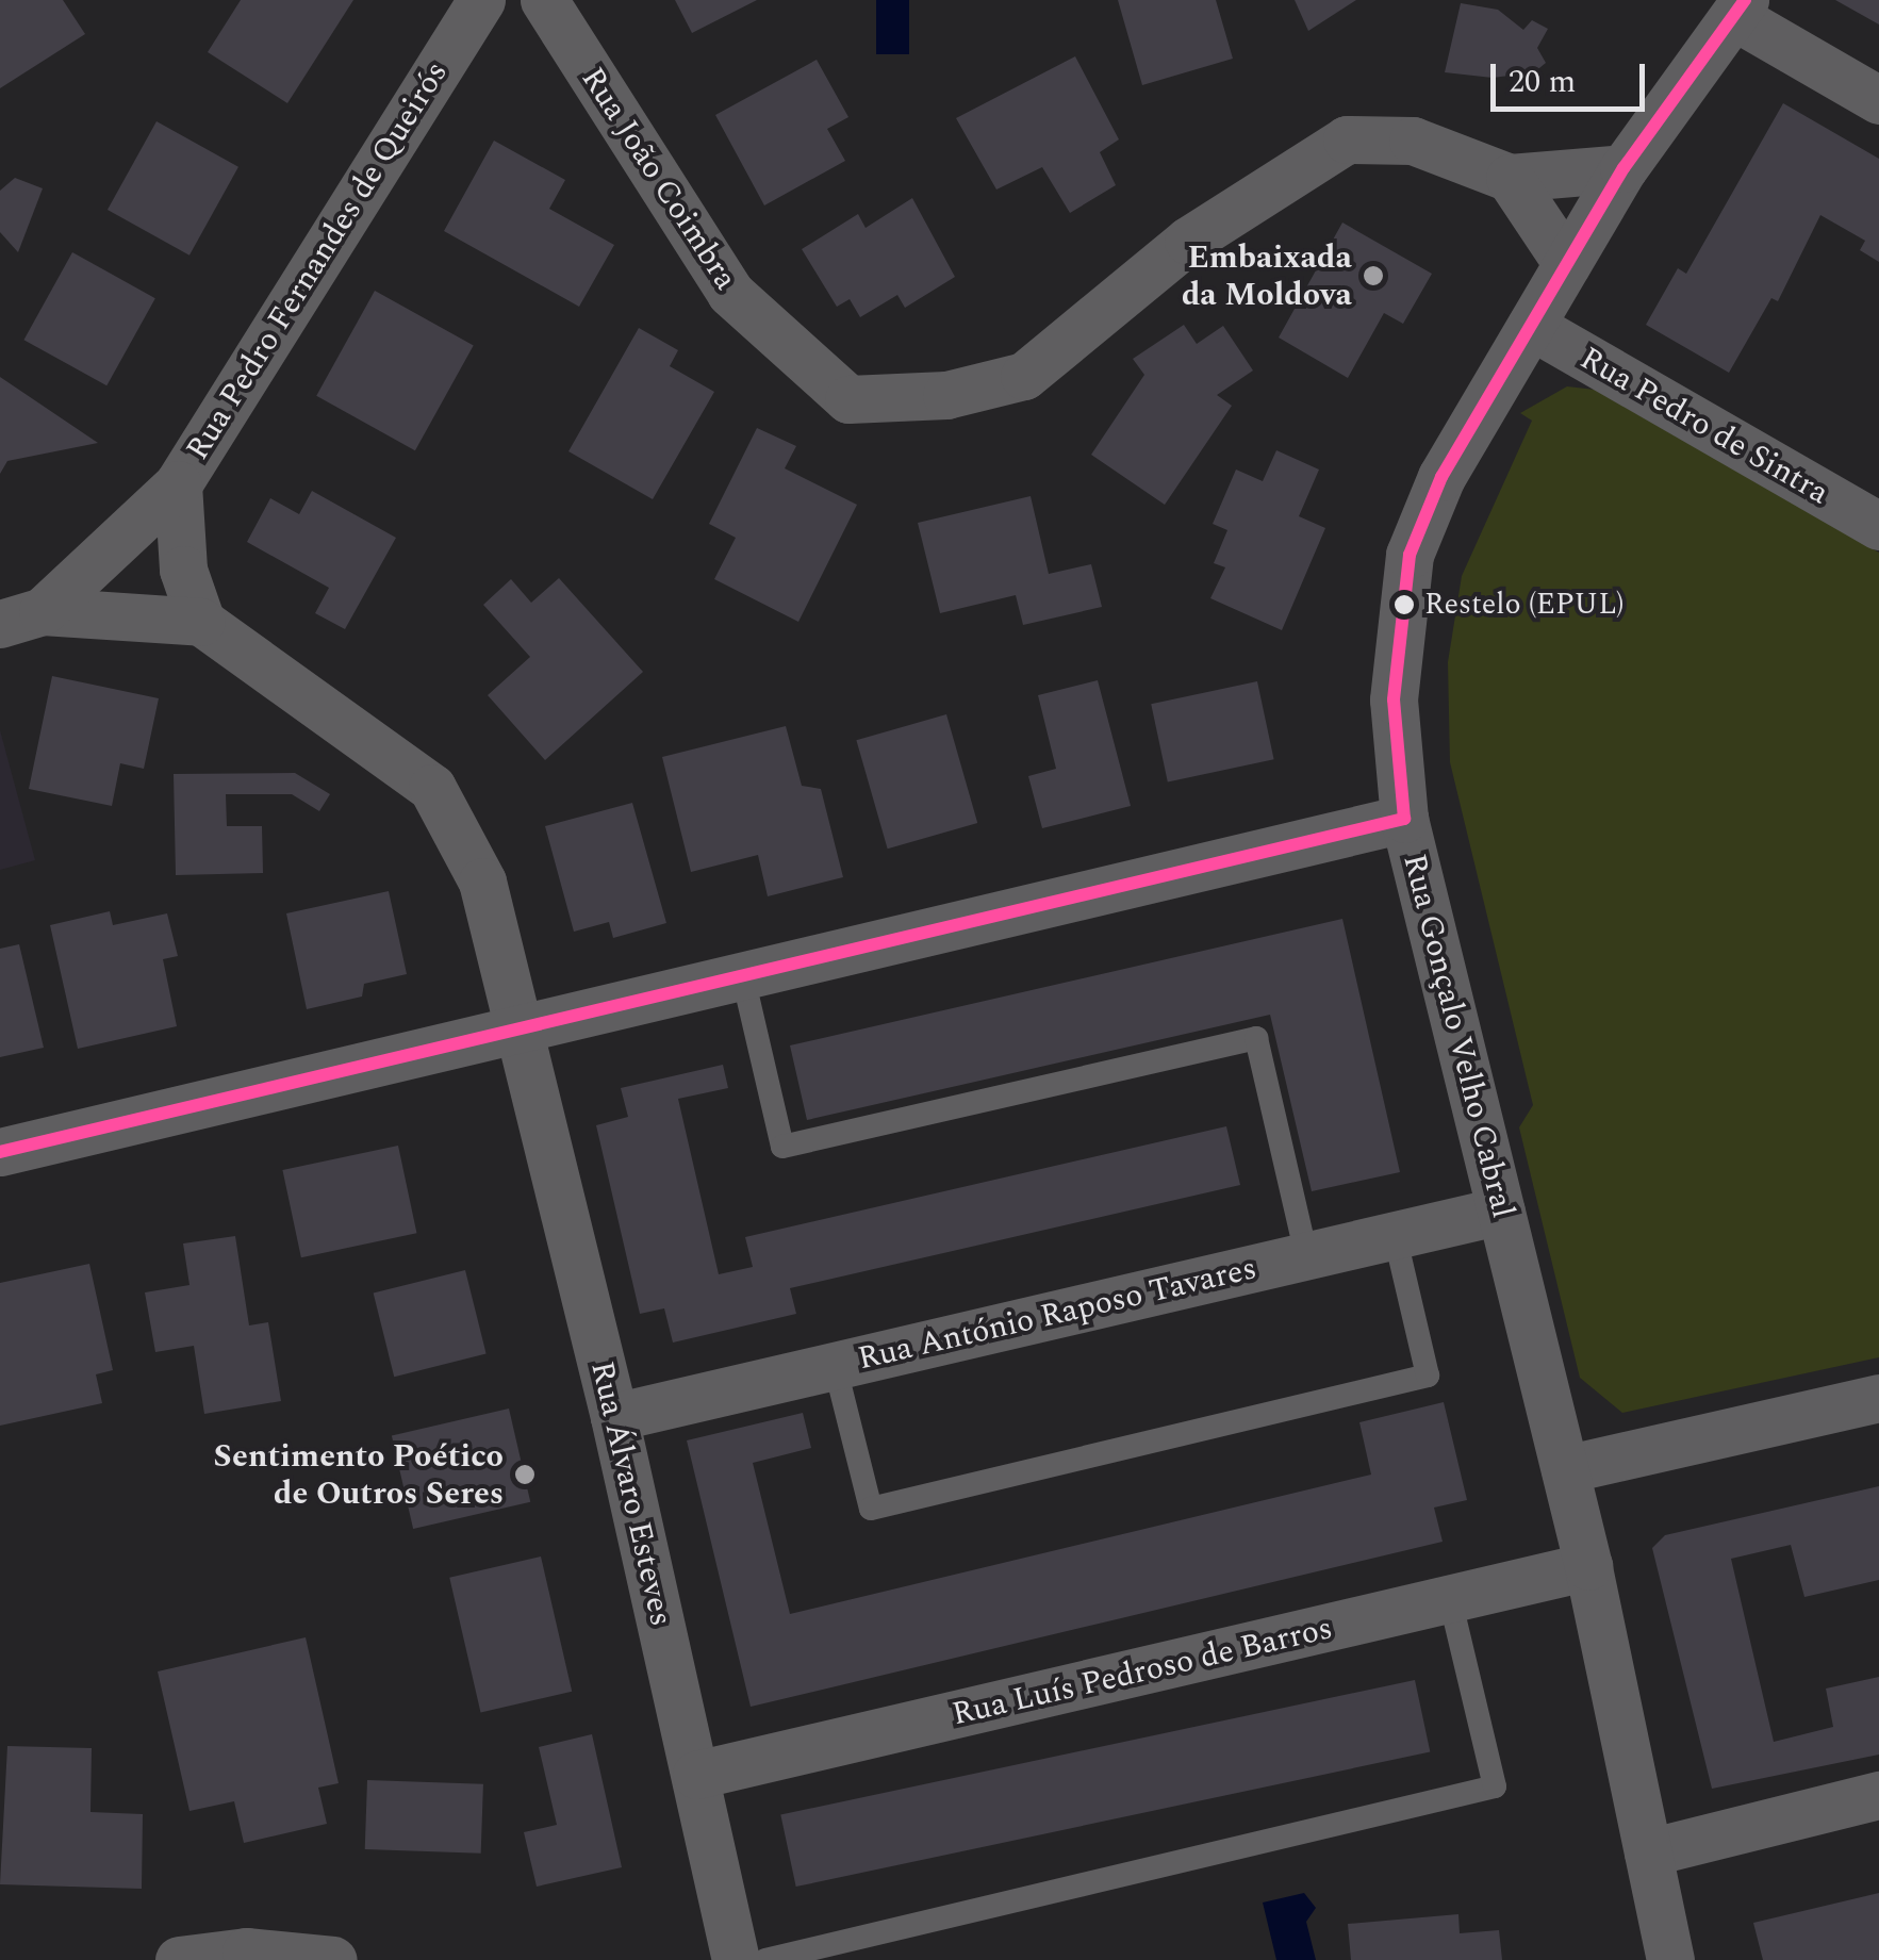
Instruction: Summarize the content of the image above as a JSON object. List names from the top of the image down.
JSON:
{
  "streets": {
    "street": [
      "Rua João Coimbra",
      "Rua Pedro Fernandes de Queirós",
      "Rua Pedro de Sintra",
      "Rua Gonçalo Velho Cabral",
      "Rua António Raposo Tavares",
      "Rua Álvaro Esteves",
      "Rua Luís Pedroso de Barros"
    ]
  },
  "crossings": [
    ["Rua João Coimbra", "Rua Gonçalo Velho Cabral"],
    ["Rua Pedro de Sintra", "Rua Gonçalo Velho Cabral"],
    ["Rua Gonçalo Velho Cabral", "Rua António Raposo Tavares"],
    ["Rua Gonçalo Velho Cabral", "Rua Luís Pedroso de Barros"],
    ["Rua António Raposo Tavares", "Rua Álvaro Esteves"],
    ["Rua Álvaro Esteves", "Rua Luís Pedroso de Barros"]
  ],
  "places": ["Embaixada da Moldova", "Restelo (EPUL)", "Sentimento Poético de Outros Seres"],
  "scale_bar": "20 m"
}
